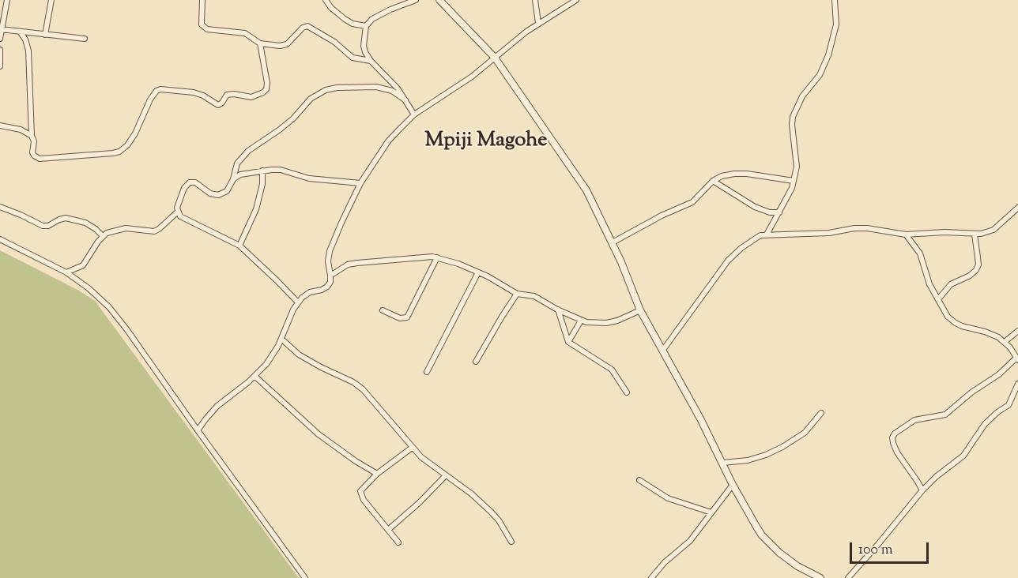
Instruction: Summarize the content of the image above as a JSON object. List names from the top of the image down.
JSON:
{
  "districts": ["Mpiji Magohe"],
  "scale_bar": "100 m"
}
